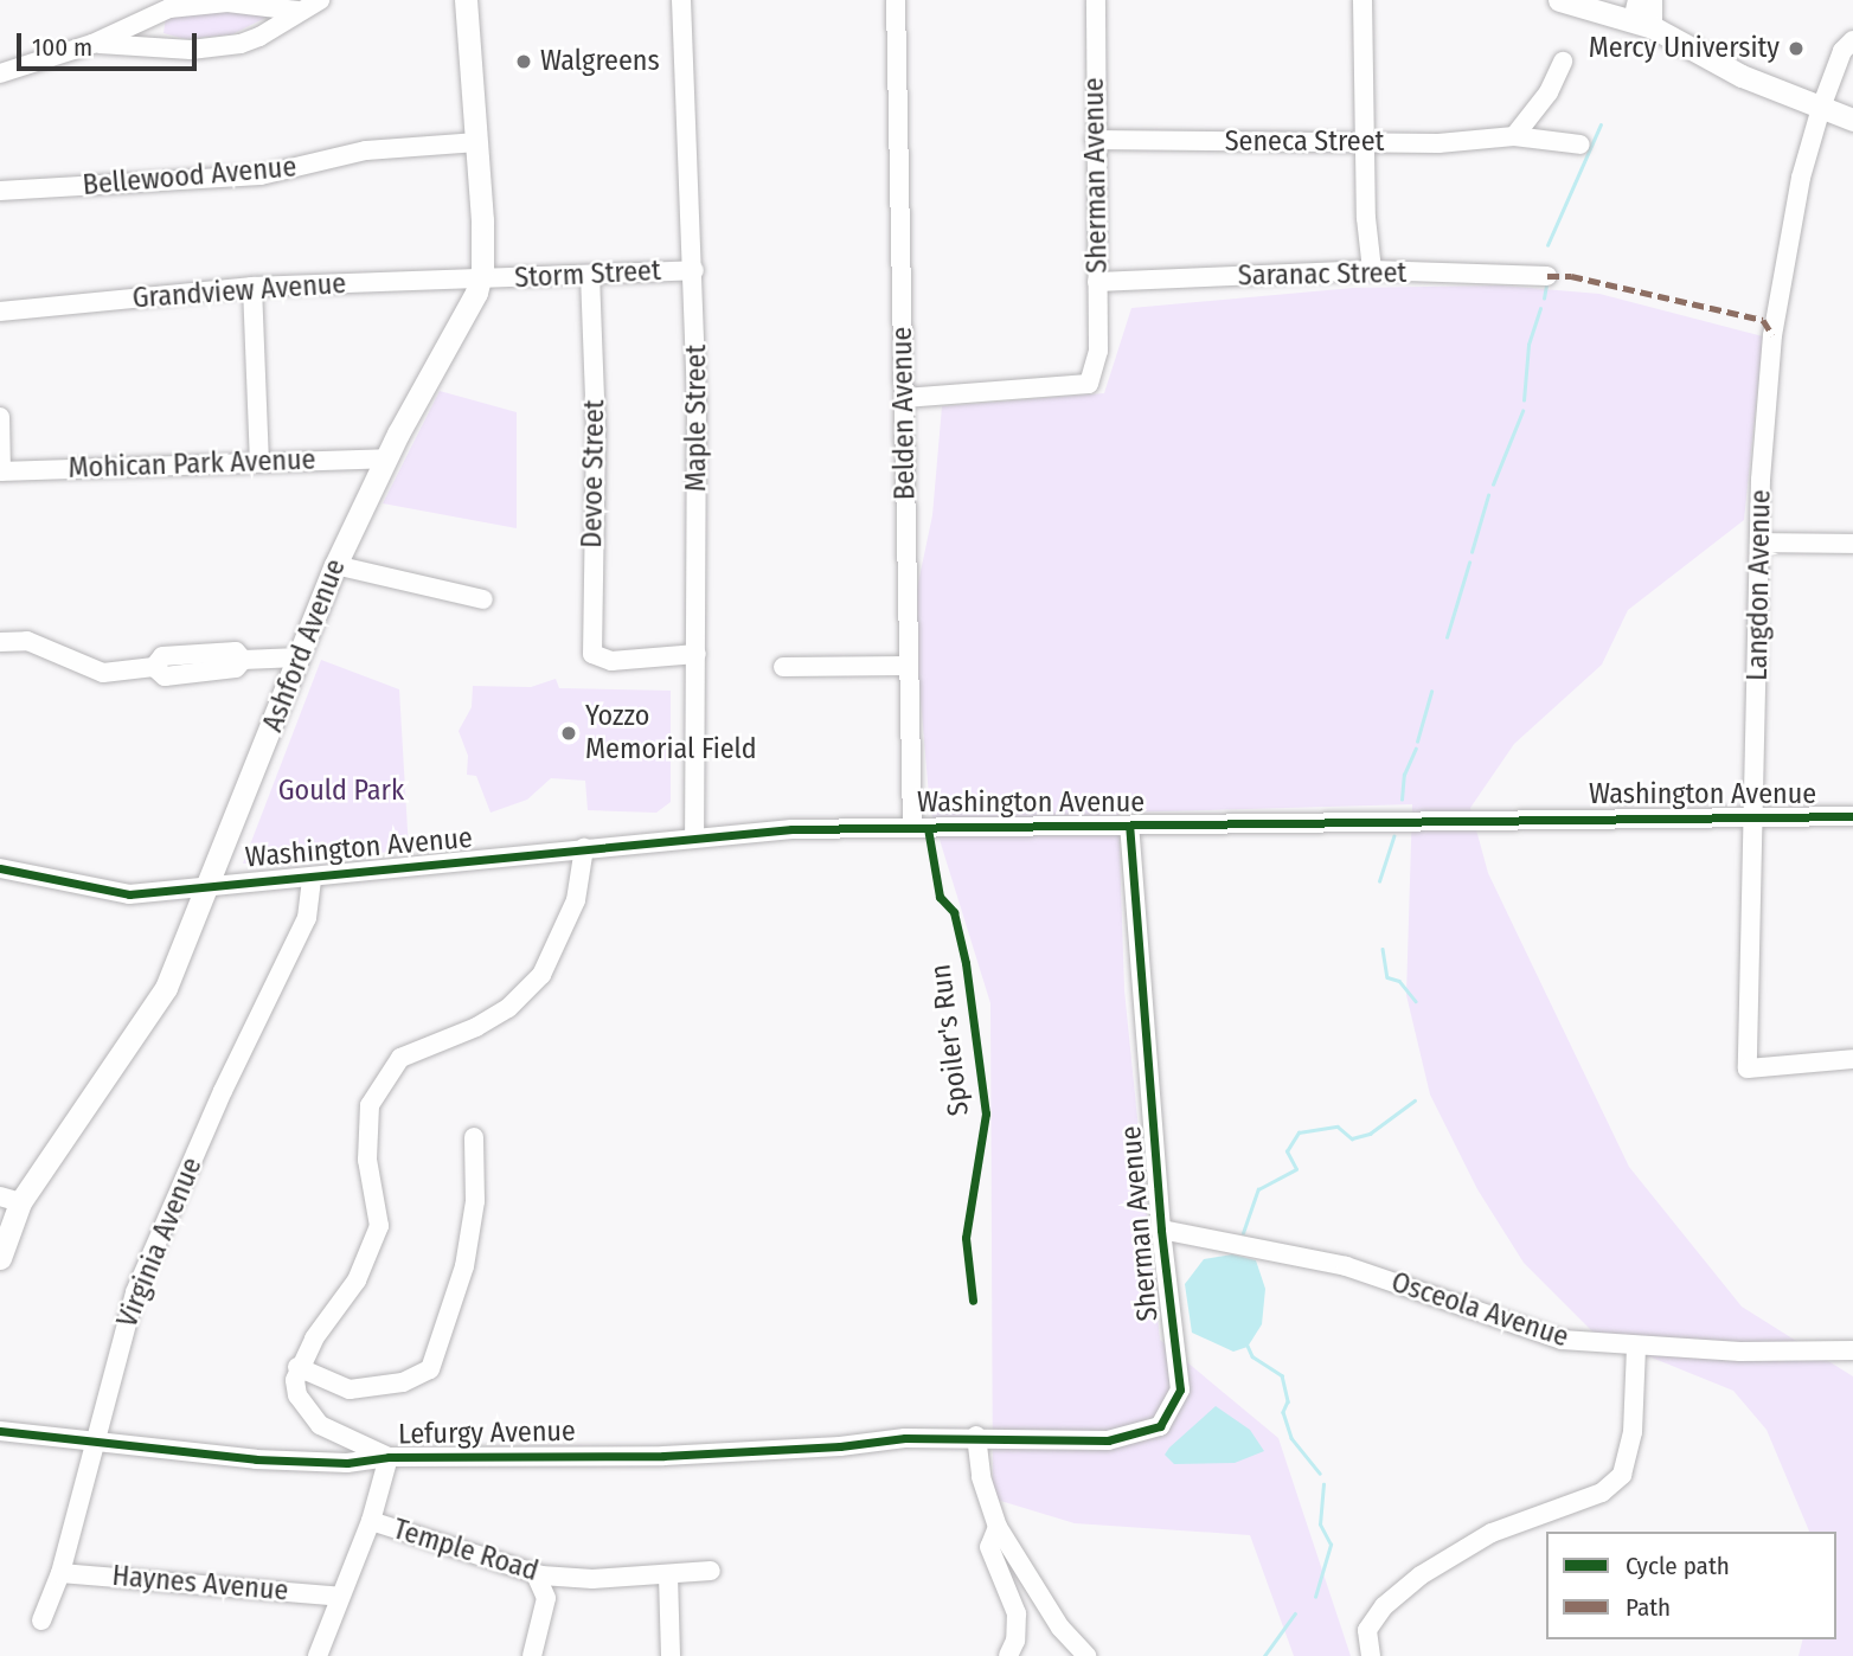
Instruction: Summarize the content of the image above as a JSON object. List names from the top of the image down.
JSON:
{
  "streets": {
    "main road": ["Ashford Avenue"],
    "street": [
      "Seneca Street",
      "Sherman Avenue",
      "Bellewood Avenue",
      "Storm Street",
      "Saranac Street",
      "Grandview Avenue",
      "Belden Avenue",
      "Maple Street",
      "Mohican Park Avenue",
      "Devoe Street",
      "Langdon Avenue",
      "Washington Avenue",
      "Virginia Avenue",
      "Osceola Avenue",
      "Lefurgy Avenue",
      "Temple Road",
      "Haynes Avenue"
    ],
    "cycle path": ["Spoiler's Run"]
  },
  "crossings": [
    ["Seneca Street", "Sherman Avenue"],
    ["Sherman Avenue", "Saranac Street"],
    ["Sherman Avenue", "Belden Avenue"],
    ["Sherman Avenue", "Washington Avenue"],
    ["Sherman Avenue", "Osceola Avenue"],
    ["Sherman Avenue", "Lefurgy Avenue"],
    ["Bellewood Avenue", "Ashford Avenue"],
    ["Storm Street", "Grandview Avenue"],
    ["Storm Street", "Maple Street"],
    ["Storm Street", "Devoe Street"],
    ["Storm Street", "Ashford Avenue"],
    ["Grandview Avenue", "Ashford Avenue"],
    ["Belden Avenue", "Washington Avenue"],
    ["Maple Street", "Devoe Street"],
    ["Maple Street", "Washington Avenue"],
    ["Mohican Park Avenue", "Ashford Avenue"],
    ["Langdon Avenue", "Washington Avenue"],
    ["Ashford Avenue", "Washington Avenue"],
    ["Washington Avenue", "Virginia Avenue"],
    ["Virginia Avenue", "Lefurgy Avenue"],
    ["Virginia Avenue", "Haynes Avenue"]
  ],
  "parks": ["Gould Park"],
  "places": ["Mercy University", "Walgreens", "Yozzo Memorial Field"],
  "legend": ["Cycle path", "Path"],
  "scale_bar": "100 m"
}
